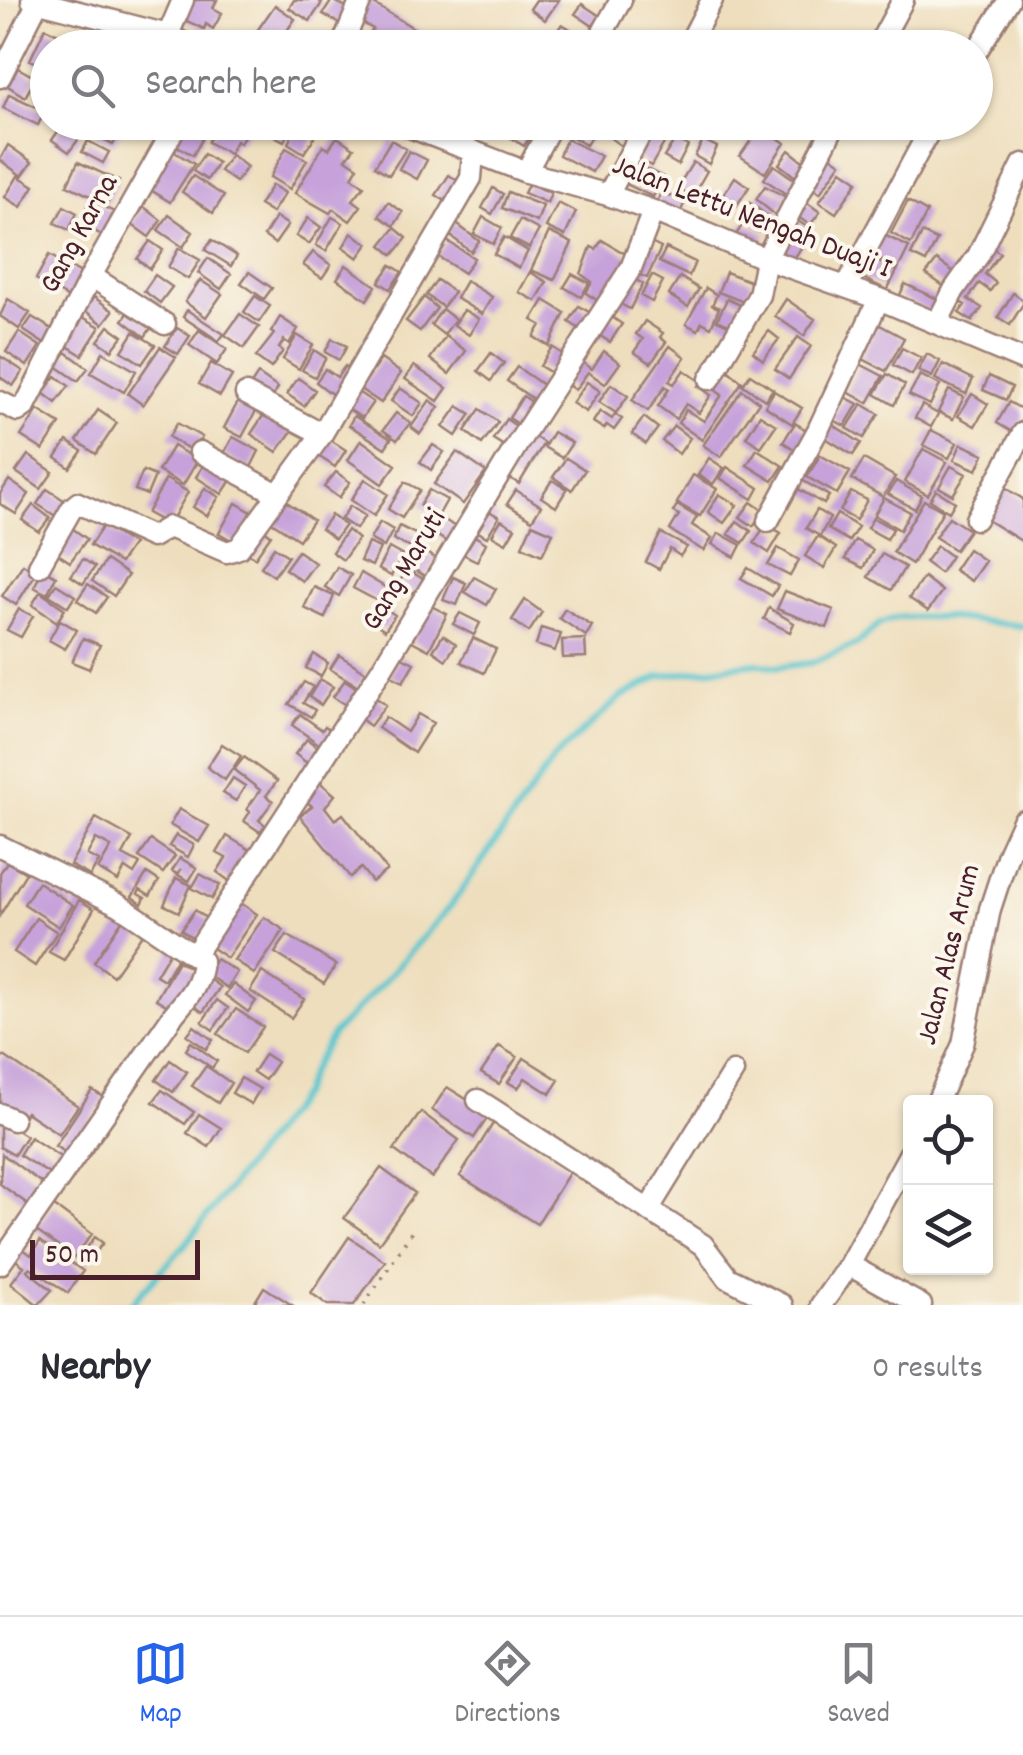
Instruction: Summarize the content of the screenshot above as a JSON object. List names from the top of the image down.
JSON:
{
  "streets": {
    "street": [
      "Jalan Lettu Nengah Duaji I",
      "Gang Karna",
      "Gang Maruti",
      "Jalan Alas Arum"
    ]
  },
  "crossings": [
    ["Jalan Lettu Nengah Duaji I", "Gang Maruti"]
  ],
  "scale_bar": "50 m",
  "page": {
    "search": "Search here",
    "scale": "50 m",
    "heading": ["Nearby", "0 results"],
    "nav": ["Map", "Directions", "Saved"]
  }
}
